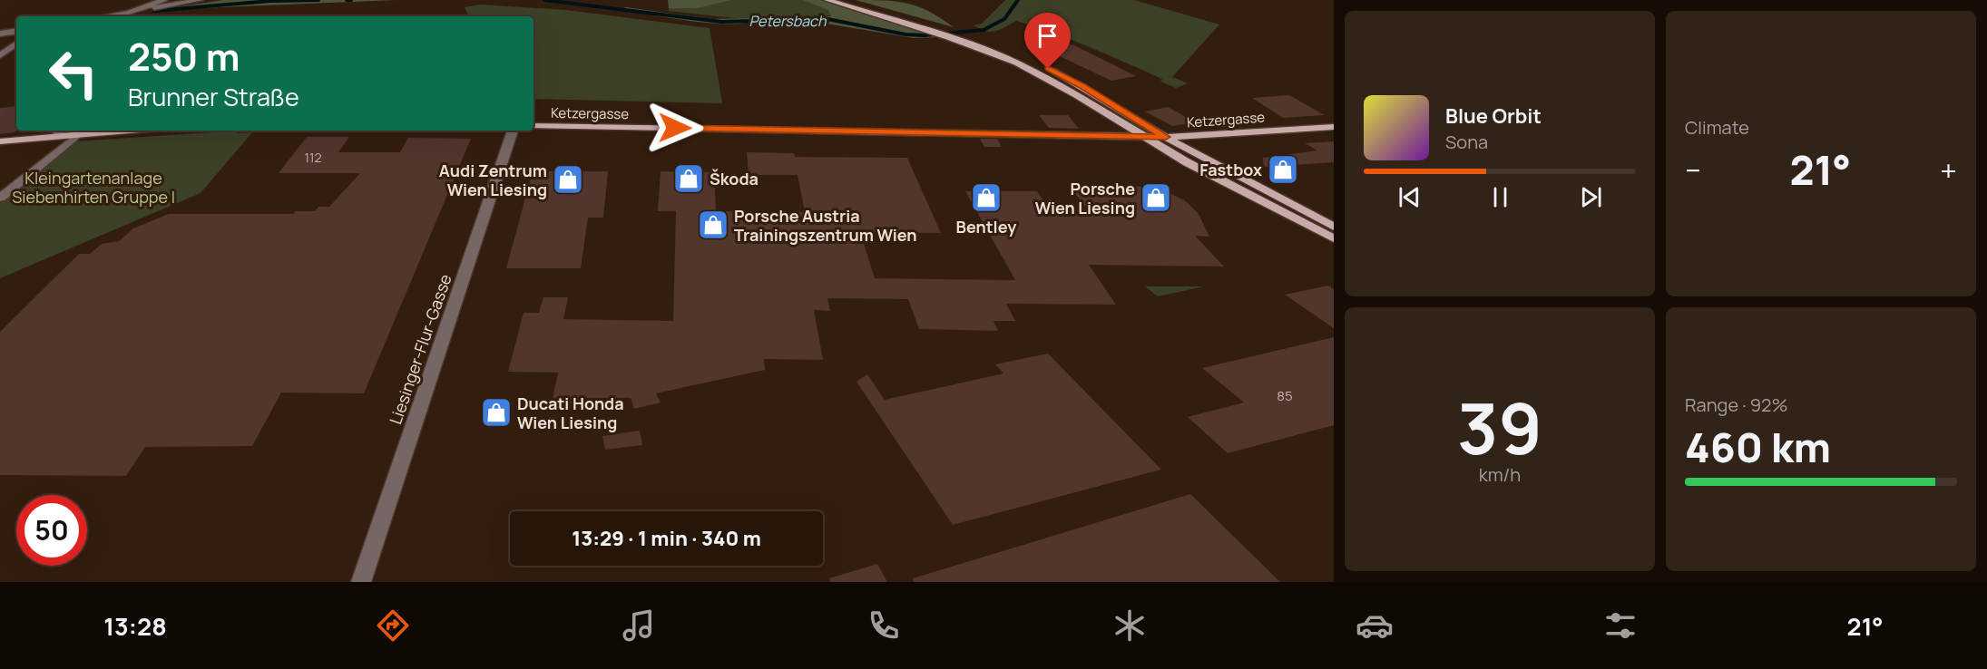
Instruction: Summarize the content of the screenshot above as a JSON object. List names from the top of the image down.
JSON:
{
  "streets": {
    "main road": ["Ketzergasse"],
    "street": ["Liesinger-Flur-Gasse"]
  },
  "water": ["Petersbach"],
  "parks": ["Kleingartenanlage Siebenhirten Gruppe I"],
  "places": {
    "shop": [
      "Fastbox",
      "Škoda",
      "Audi Zentrum Wien Liesing",
      "Bentley",
      "Porsche Wien Liesing",
      "Porsche Austria Trainingszentrum Wien",
      "Ducati Honda Wien Liesing"
    ]
  },
  "house_numbers": ["112", "85"],
  "page": {
    "tile": [
      "Climate",
      ["39", "km/h"],
      ["Range · 92%", "460 km"]
    ],
    "turn": ["250 m", "Brunner Straße"],
    "song": ["Blue Orbit", "Sona"],
    "heat": ["−", "21°", "+"],
    "limit": "50",
    "trip": "13:29 · 1 min · 340 m",
    "tabs": ["13:28", "21°"]
  }
}
